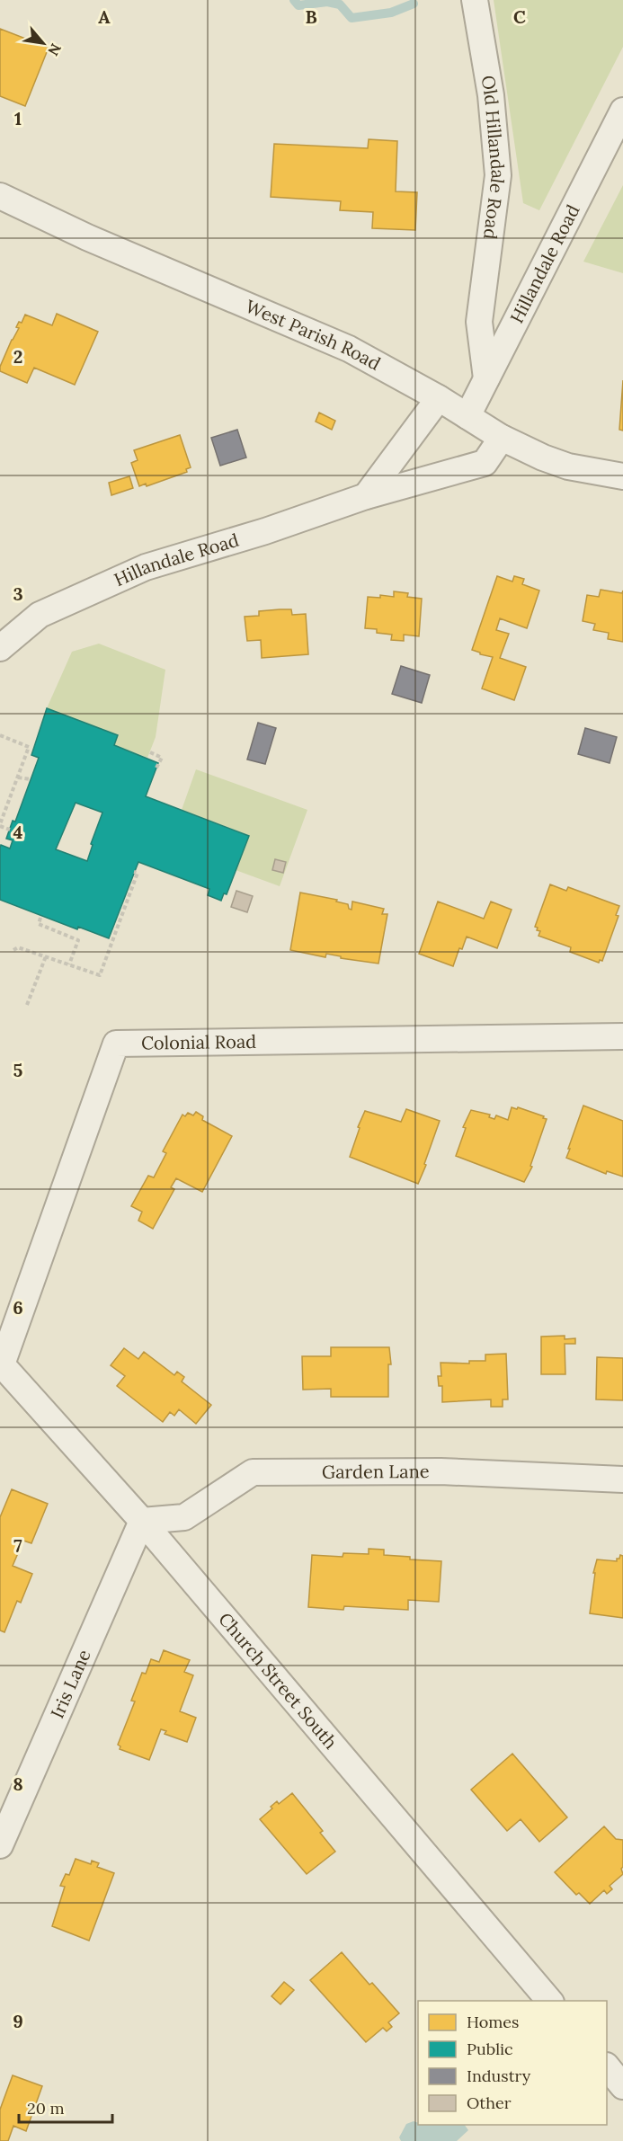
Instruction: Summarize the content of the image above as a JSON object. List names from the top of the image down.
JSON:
{
  "streets": {
    "street": [
      "Old Hillandale Road",
      "Hillandale Road",
      "West Parish Road",
      "Colonial Road",
      "Garden Lane",
      "Church Street South",
      "Iris Lane"
    ]
  },
  "crossings": [
    ["Old Hillandale Road", "Hillandale Road"],
    ["Hillandale Road", "West Parish Road"],
    ["Colonial Road", "Church Street South"],
    ["Garden Lane", "Church Street South"],
    ["Garden Lane", "Iris Lane"],
    ["Church Street South", "Iris Lane"]
  ],
  "legend": [
    "Homes",
    "Public",
    "Industry",
    "Other"
  ],
  "scale_bar": "20 m",
  "north": "bottom right",
  "grid": {
    "columns": ["A", "B", "C"],
    "rows": [
      "1",
      "2",
      "3",
      "4",
      "5",
      "6",
      "7",
      "8",
      "9"
    ]
  }
}
